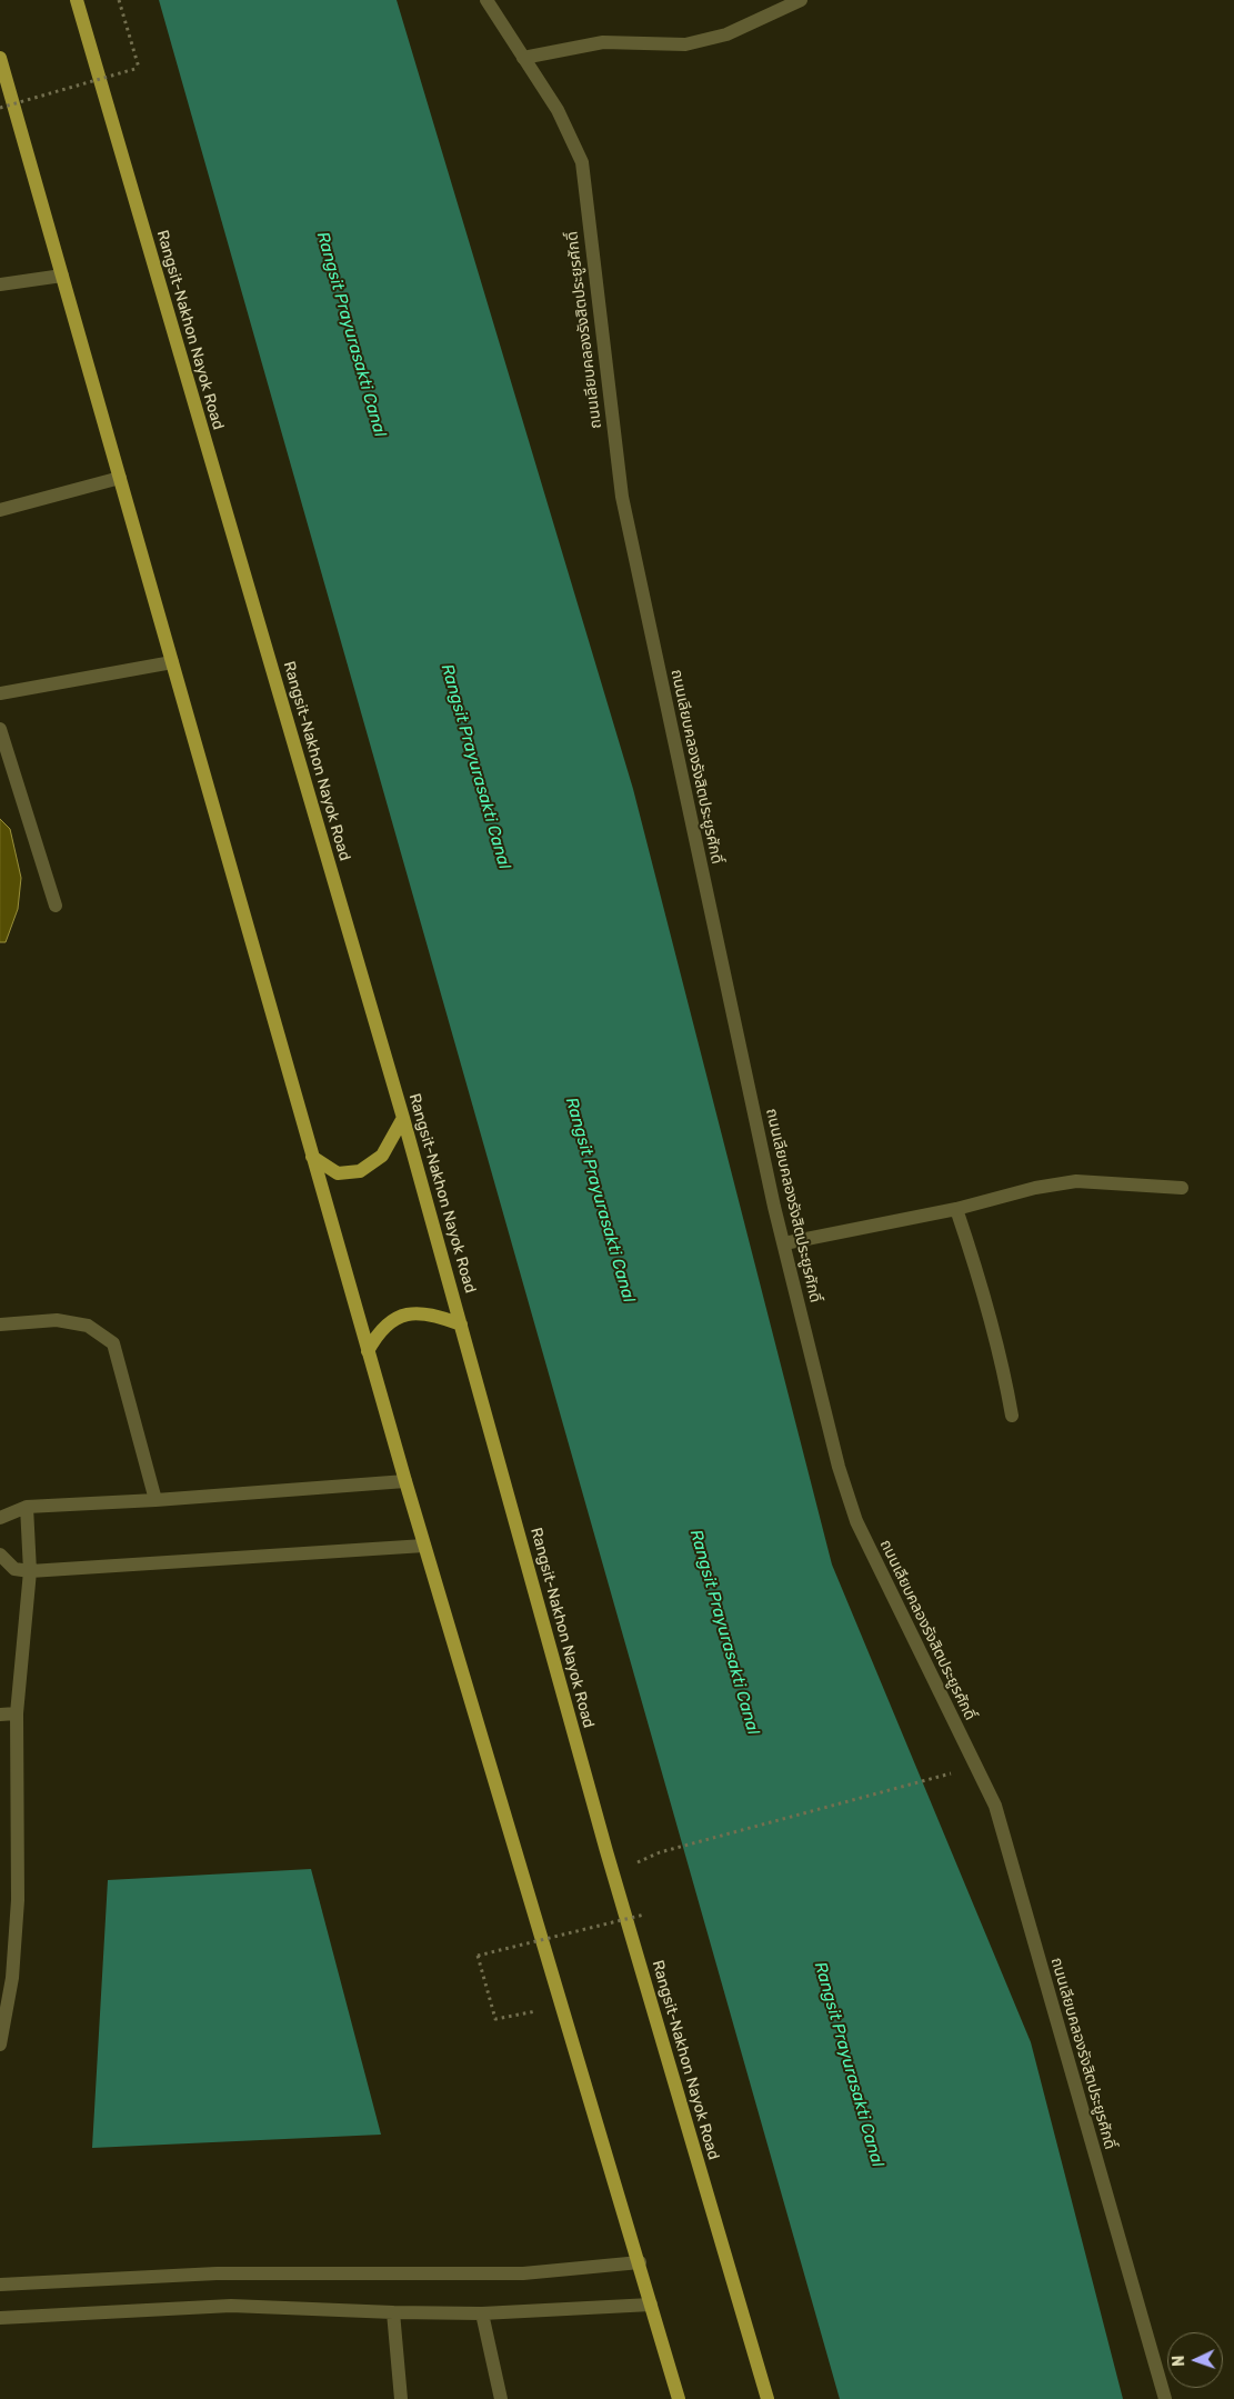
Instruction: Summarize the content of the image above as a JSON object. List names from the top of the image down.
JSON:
{
  "streets": {
    "main road": ["Rangsit-Nakhon Nayok Road"],
    "street": ["ถนนเลียบคลองรังสิตประยูรศักดิ์"]
  },
  "water": ["Rangsit Prayurasakti Canal"],
  "north": "left"
}
